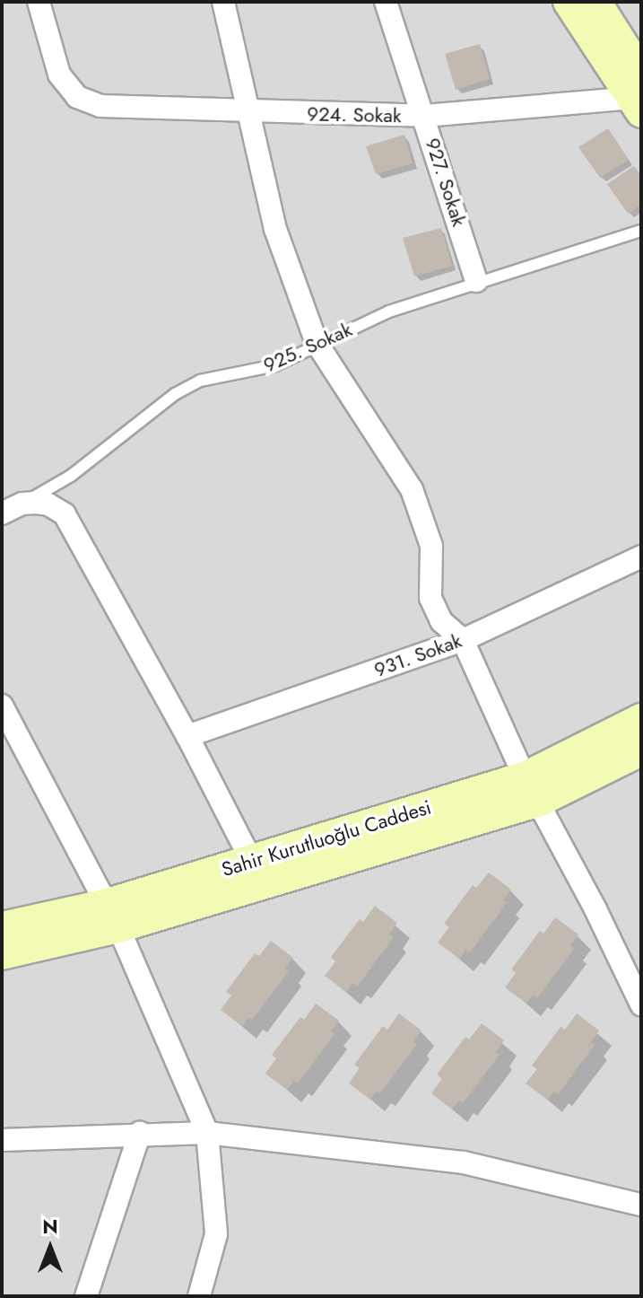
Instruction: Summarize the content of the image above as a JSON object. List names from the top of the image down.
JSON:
{
  "streets": {
    "street": [
      "924. Sokak",
      "927. Sokak",
      "925. Sokak",
      "931. Sokak",
      "Sahir Kurutluoğlu Caddesi"
    ]
  },
  "crossings": [
    ["924. Sokak", "927. Sokak"],
    ["927. Sokak", "925. Sokak"]
  ],
  "north": "top"
}
